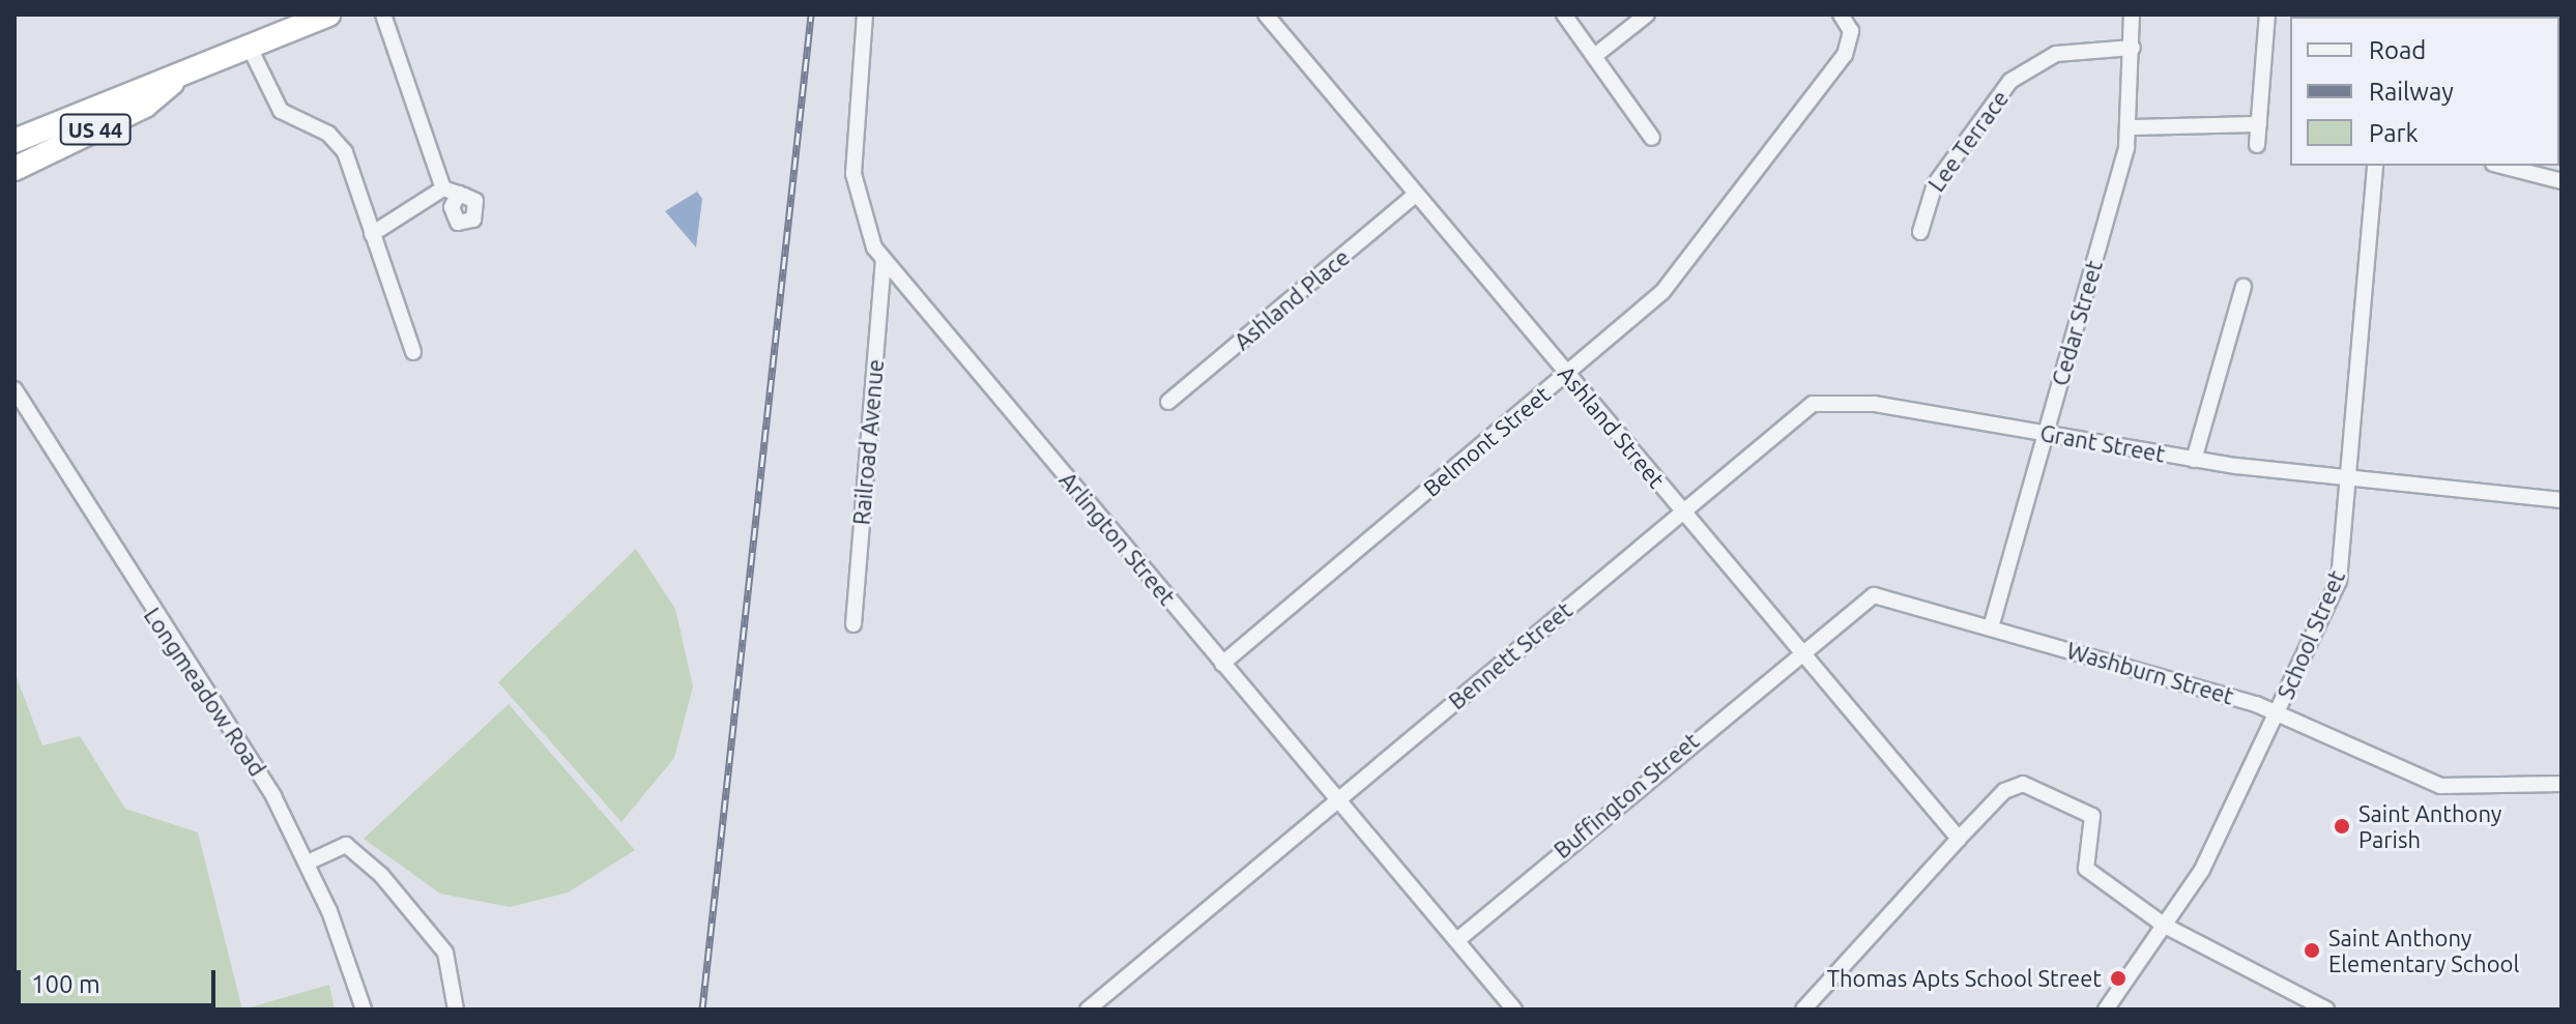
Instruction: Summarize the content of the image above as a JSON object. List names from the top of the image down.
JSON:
{
  "streets": {
    "highway": ["US 44"],
    "street": [
      "Lee Terrace",
      "Ashland Place",
      "Cedar Street",
      "Ashland Street",
      "Belmont Street",
      "Railroad Avenue",
      "Grant Street",
      "Arlington Street",
      "School Street",
      "Bennett Street",
      "Washburn Street",
      "Longmeadow Road",
      "Buffington Street"
    ]
  },
  "crossings": [
    ["Lee Terrace", "Cedar Street"],
    ["Ashland Place", "Ashland Street"],
    ["Cedar Street", "Grant Street"],
    ["Cedar Street", "Washburn Street"],
    ["Ashland Street", "Belmont Street"],
    ["Ashland Street", "Grant Street"],
    ["Ashland Street", "Bennett Street"],
    ["Ashland Street", "Washburn Street"],
    ["Ashland Street", "Buffington Street"],
    ["Belmont Street", "Arlington Street"],
    ["Railroad Avenue", "Arlington Street"],
    ["Grant Street", "School Street"],
    ["Grant Street", "Bennett Street"],
    ["Arlington Street", "Bennett Street"],
    ["Arlington Street", "Buffington Street"],
    ["School Street", "Washburn Street"],
    ["Washburn Street", "Buffington Street"]
  ],
  "places": ["Saint Anthony Parish", "Saint Anthony Elementary School", "Thomas Apts School Street"],
  "legend": ["Road", "Railway", "Park"],
  "scale_bar": "100 m"
}
